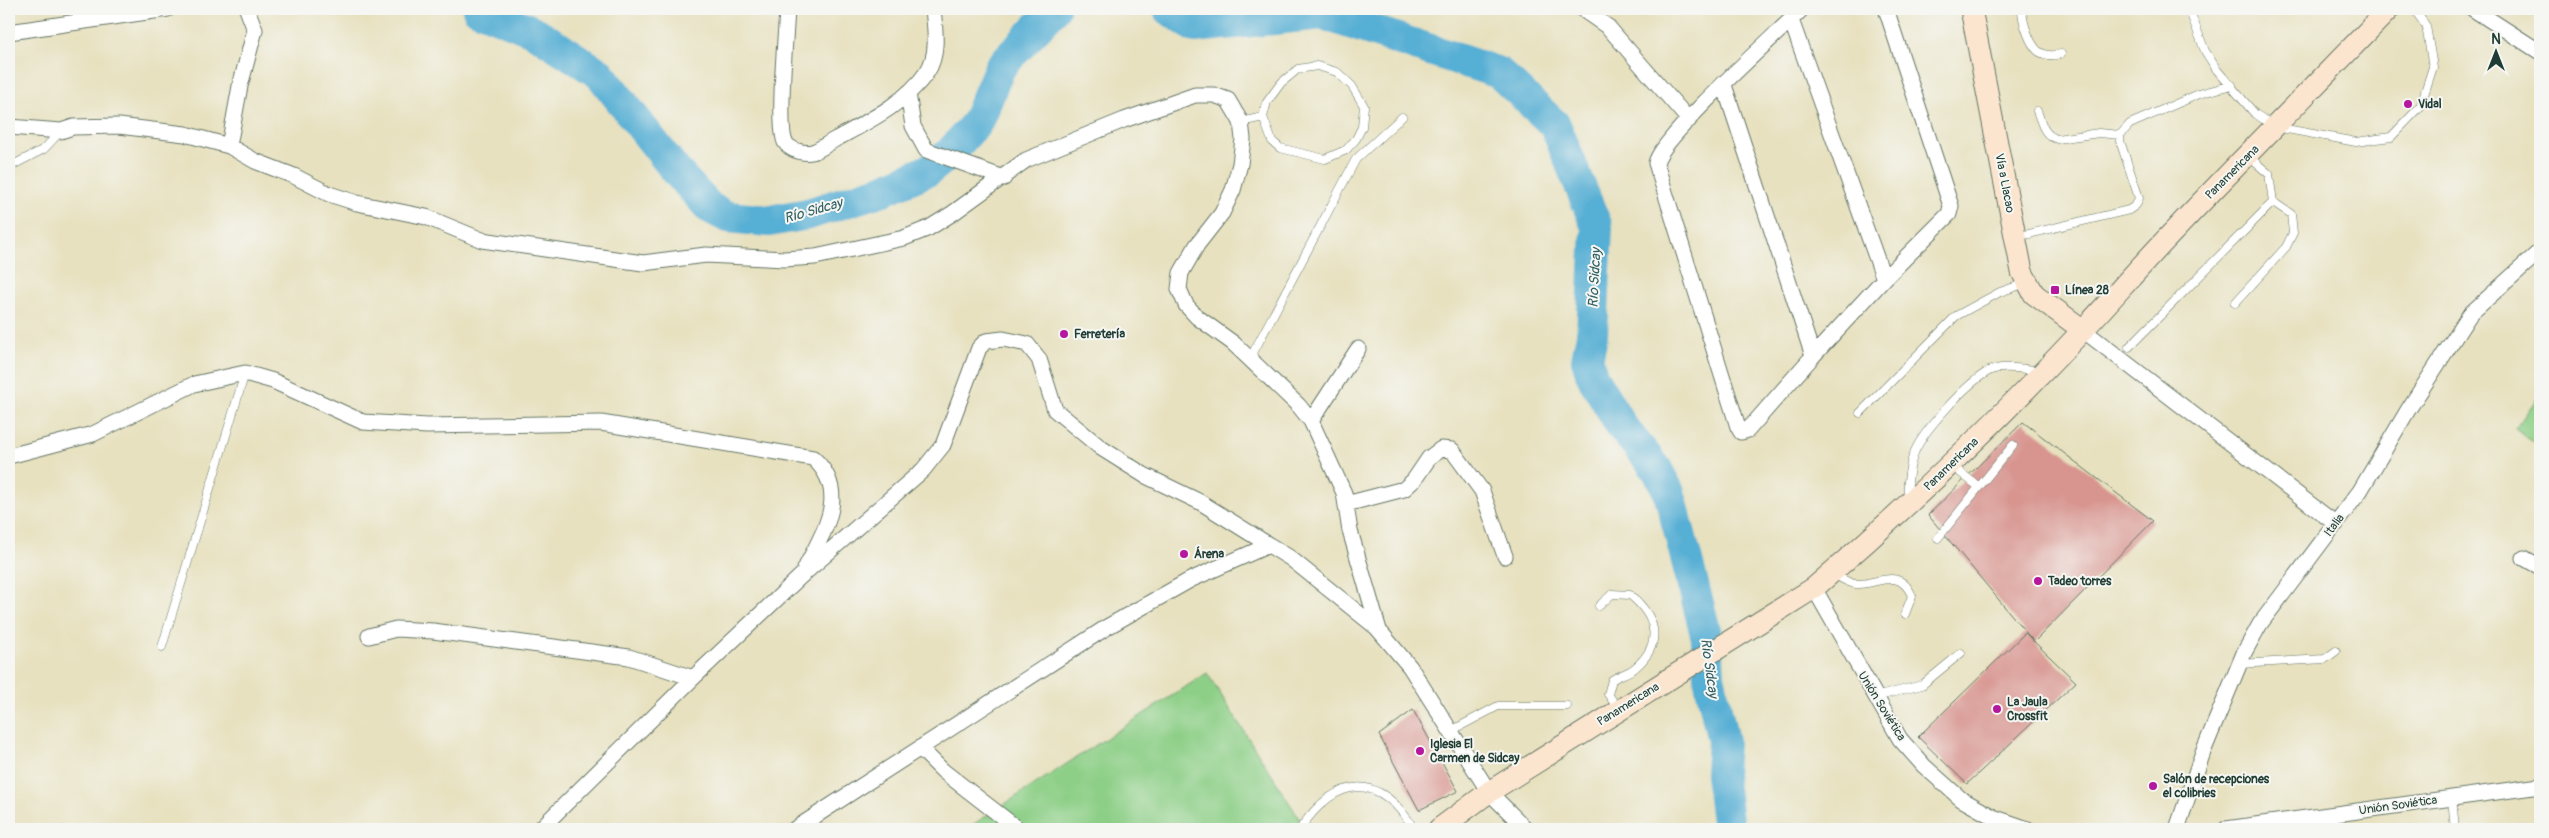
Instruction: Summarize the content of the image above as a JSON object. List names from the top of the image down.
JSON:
{
  "streets": {
    "main road": ["Panamericana", "Vía a Llacao"],
    "street": ["Italia", "Unión Soviética"]
  },
  "crossings": [
    ["Panamericana", "Vía a Llacao"],
    ["Panamericana", "Unión Soviética"]
  ],
  "water": ["Río Sidcay"],
  "places": {
    "other": [
      "Vidal",
      "Ferretería",
      "Árena",
      "Tadeo torres",
      "La Jaula Crossfit",
      "Iglesia El Carmen de Sidcay",
      "Salón de recepciones el colibries"
    ],
    "transit": ["Línea 28"]
  },
  "north": "top"
}
